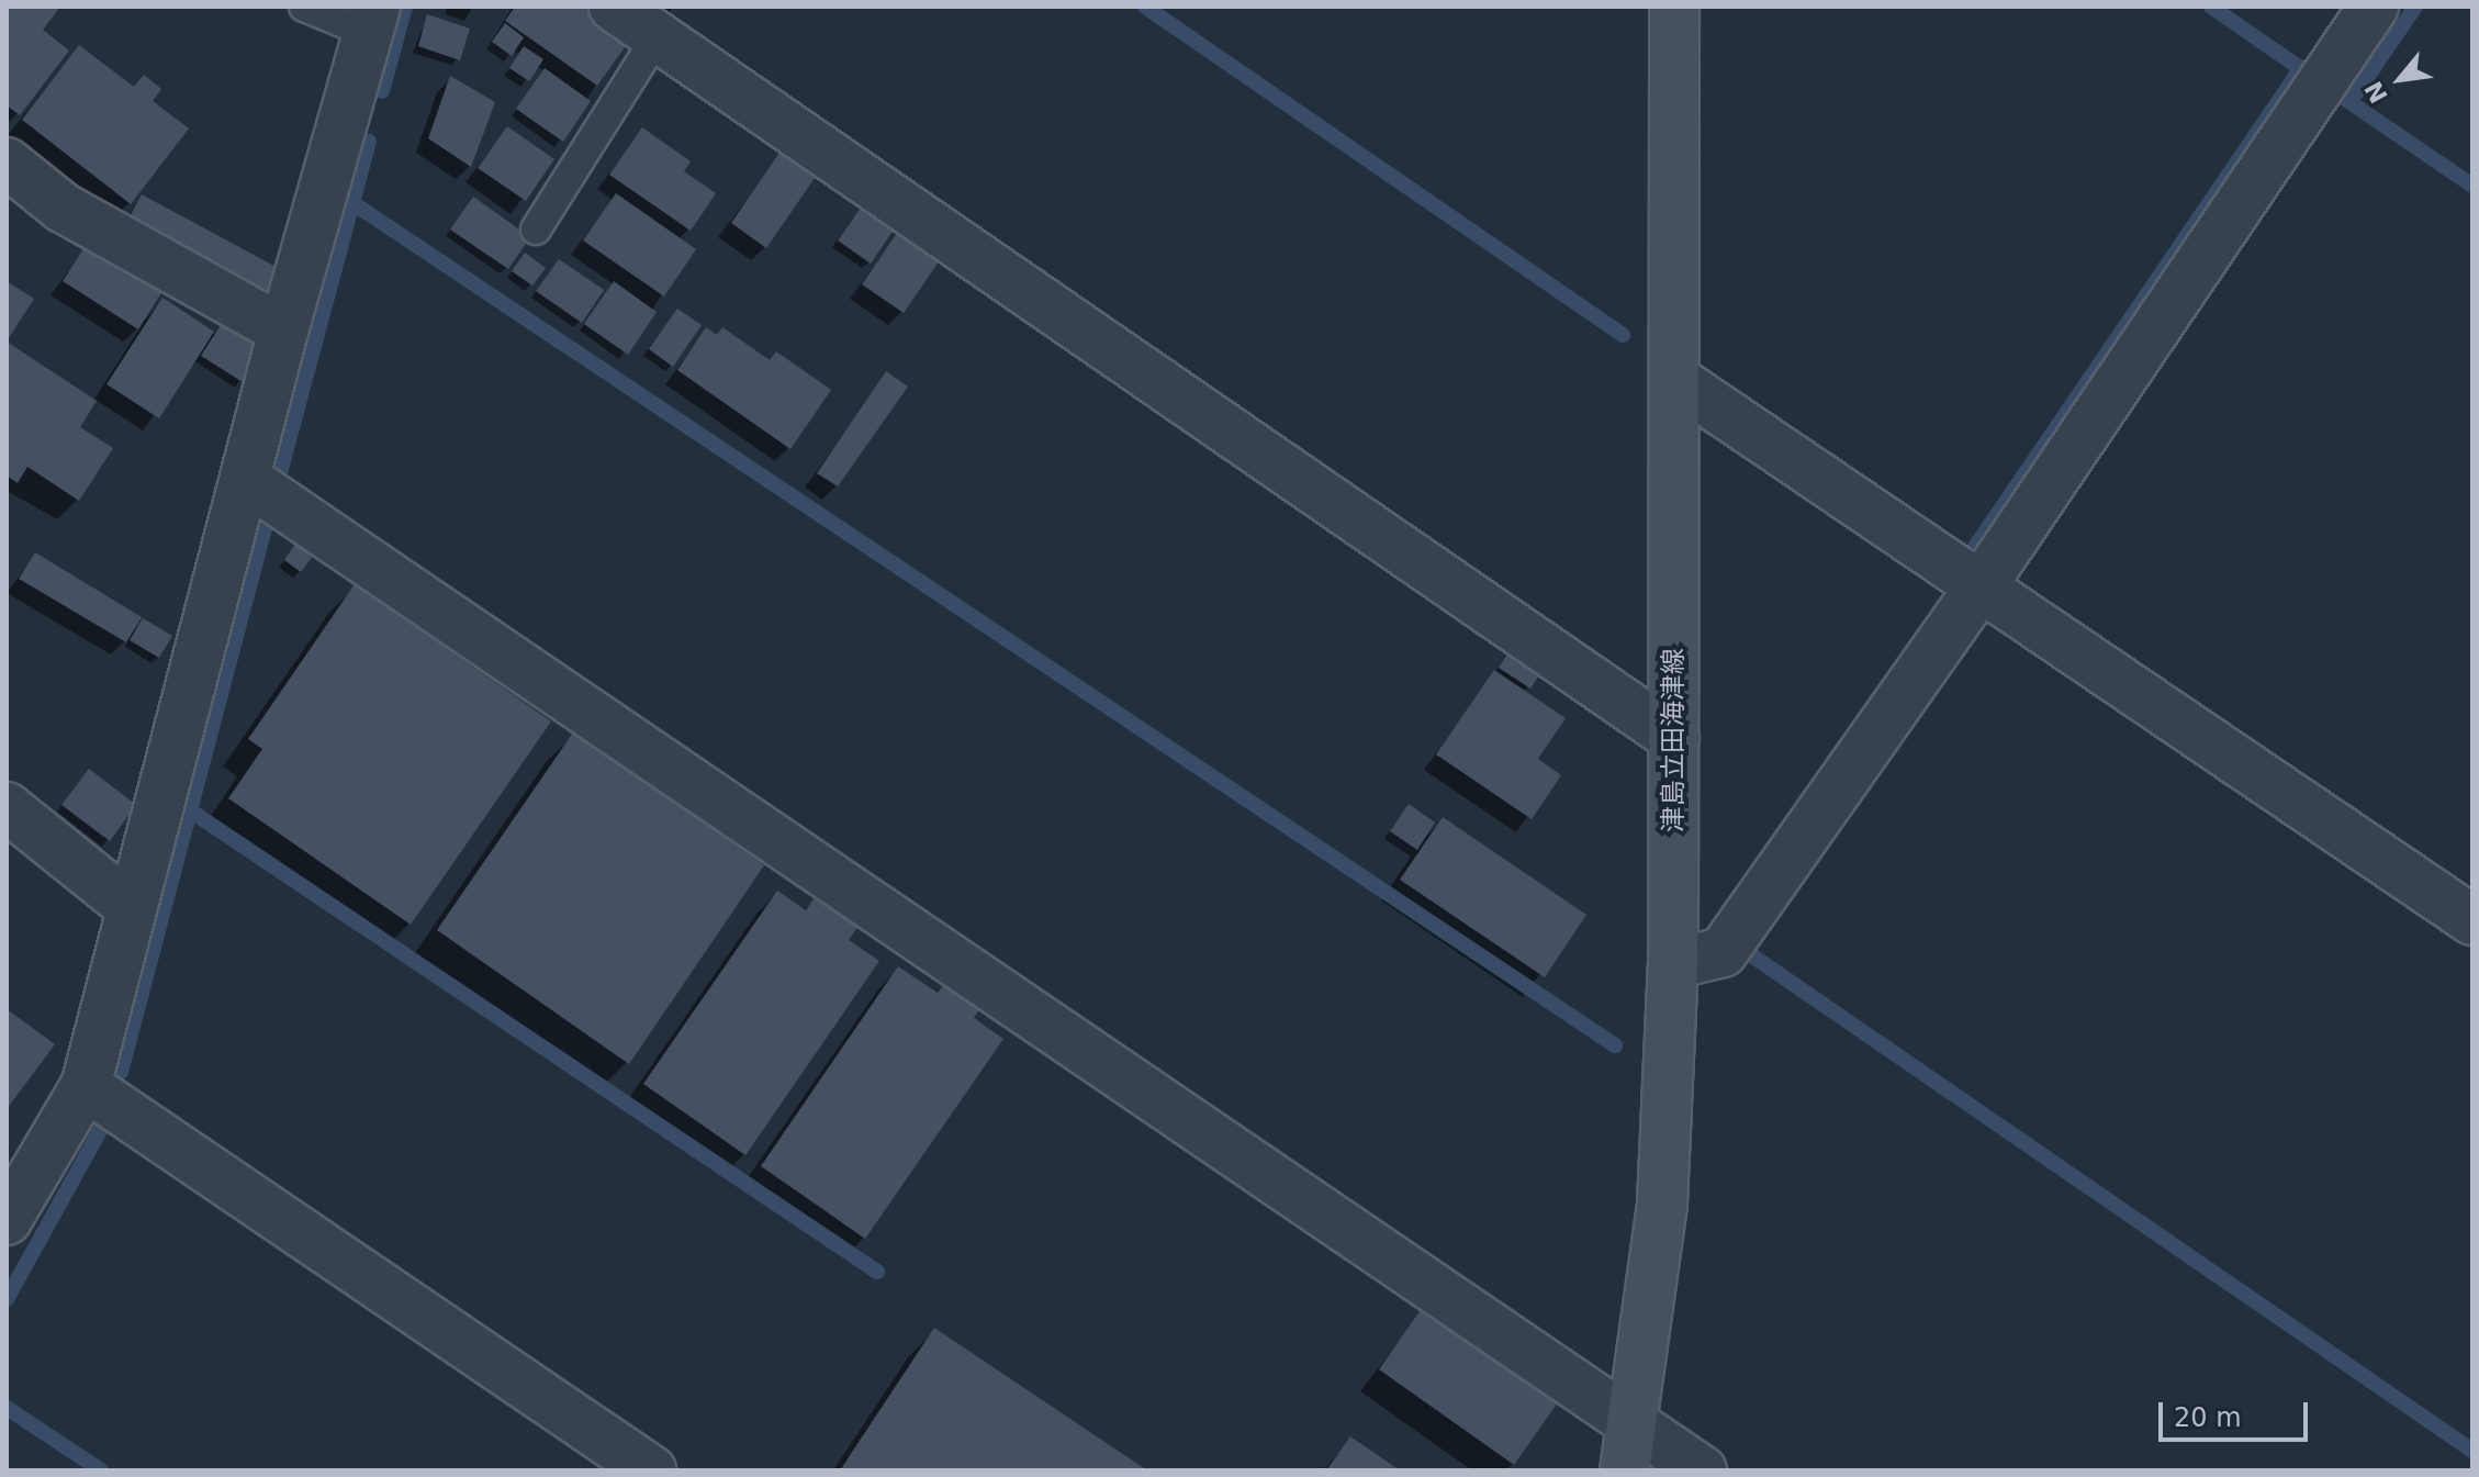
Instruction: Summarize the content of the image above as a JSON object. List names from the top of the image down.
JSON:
{
  "streets": {
    "main road": ["津島立田海津線"]
  },
  "scale_bar": "20 m",
  "north": "bottom left"
}
